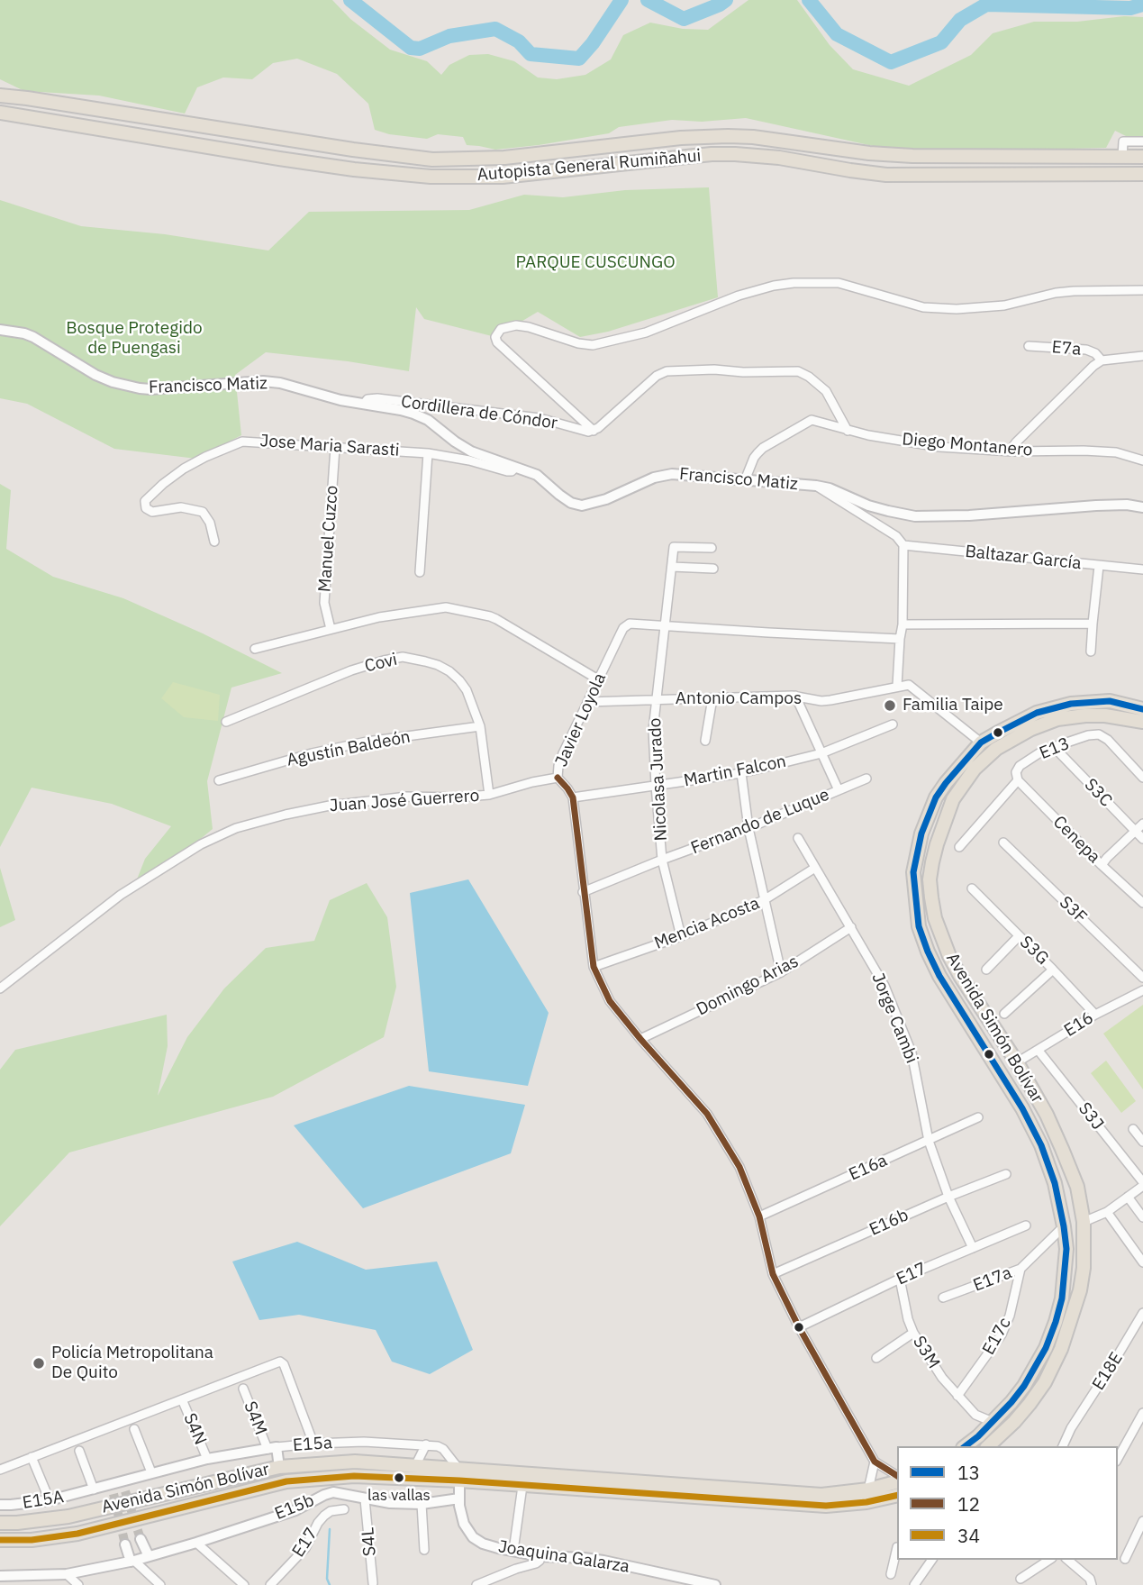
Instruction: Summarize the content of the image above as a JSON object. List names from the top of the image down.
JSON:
{
  "streets": {
    "highway": ["Autopista General Rumiñahui", "Avenida Simón Bolívar"],
    "street": [
      "E7a",
      "Francisco Matiz",
      "Cordillera de Cóndor",
      "Diego Montanero",
      "Jose Maria Sarasti",
      "Manuel Cuzco",
      "Baltazar García",
      "Covi",
      "Antonio Campos",
      "Javier Loyola",
      "Agustín Baldeón",
      "E13",
      "Martin Falcon",
      "Nicolasa Jurado",
      "S3C",
      "Juan José Guerrero",
      "Fernando de Luque",
      "Cenepa",
      "S3F",
      "Mencia Acosta",
      "S3G",
      "Domingo Arias",
      "Jorge Cambi",
      "E16",
      "S3J",
      "E16a",
      "E16b",
      "E17",
      "E17a",
      "E17c",
      "S3M",
      "E18E",
      "S4M",
      "S4N",
      "E15a",
      "E15A",
      "E15b",
      "S4L",
      "Joaquina Galarza"
    ]
  },
  "crossings": [
    ["Francisco Matiz", "Cordillera de Cóndor"],
    ["Francisco Matiz", "Diego Montanero"],
    ["Francisco Matiz", "Jose Maria Sarasti"],
    ["Jose Maria Sarasti", "Manuel Cuzco"],
    ["Covi", "Agustín Baldeón"],
    ["Covi", "Juan José Guerrero"],
    ["Antonio Campos", "Javier Loyola"],
    ["Antonio Campos", "Nicolasa Jurado"],
    ["Javier Loyola", "Martin Falcon"],
    ["Javier Loyola", "Nicolasa Jurado"],
    ["Javier Loyola", "Juan José Guerrero"],
    ["E13", "S3C"],
    ["E13", "Cenepa"],
    ["Martin Falcon", "Nicolasa Jurado"],
    ["Nicolasa Jurado", "Fernando de Luque"],
    ["Nicolasa Jurado", "Mencia Acosta"],
    ["Mencia Acosta", "Jorge Cambi"],
    ["S3G", "E16"],
    ["Domingo Arias", "Jorge Cambi"],
    ["Jorge Cambi", "E16a"],
    ["Jorge Cambi", "E16b"],
    ["Jorge Cambi", "E17"],
    ["E16", "Avenida Simón Bolívar"],
    ["E16", "S3J"],
    ["Avenida Simón Bolívar", "E17a"],
    ["Avenida Simón Bolívar", "S3M"],
    ["Avenida Simón Bolívar", "E15a"],
    ["Avenida Simón Bolívar", "Joaquina Galarza"],
    ["E17", "S3M"],
    ["E17a", "E17c"],
    ["E17c", "S3M"],
    ["S4M", "E15a"],
    ["S4N", "E15a"],
    ["E15a", "E15A"],
    ["E15a", "Joaquina Galarza"],
    ["E15b", "S4L"],
    ["E15b", "Joaquina Galarza"]
  ],
  "parks": ["PARQUE CUSCUNGO", "Bosque Protegido de Puengasi"],
  "places": ["Familia Taipe", "Policía Metropolitana De Quito", "las vallas"],
  "lines": ["transit line 13", "transit line 12", "transit line 34"],
  "legend": ["13", "12", "34"]
}
